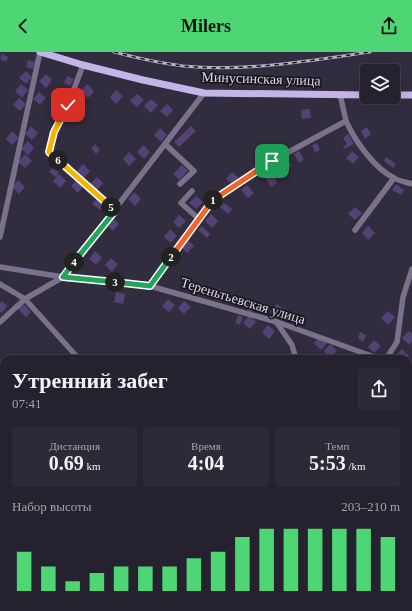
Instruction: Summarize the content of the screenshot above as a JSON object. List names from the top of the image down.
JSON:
{
  "streets": {
    "main road": ["Минусинская улица"],
    "street": ["Тереньтьевская улица"]
  },
  "page": {
    "header": "Milers",
    "pins": [
      "6",
      "1",
      "5",
      "2",
      "4",
      "3"
    ],
    "heading": ["Утренний забег", "07:41"],
    "stats": [
      ["Дистанция", "0.69 km"],
      ["Время", "4:04"],
      ["Темп", "5:53 /km"]
    ],
    "chart": ["Набор высоты", "203–210 m"]
  }
}
